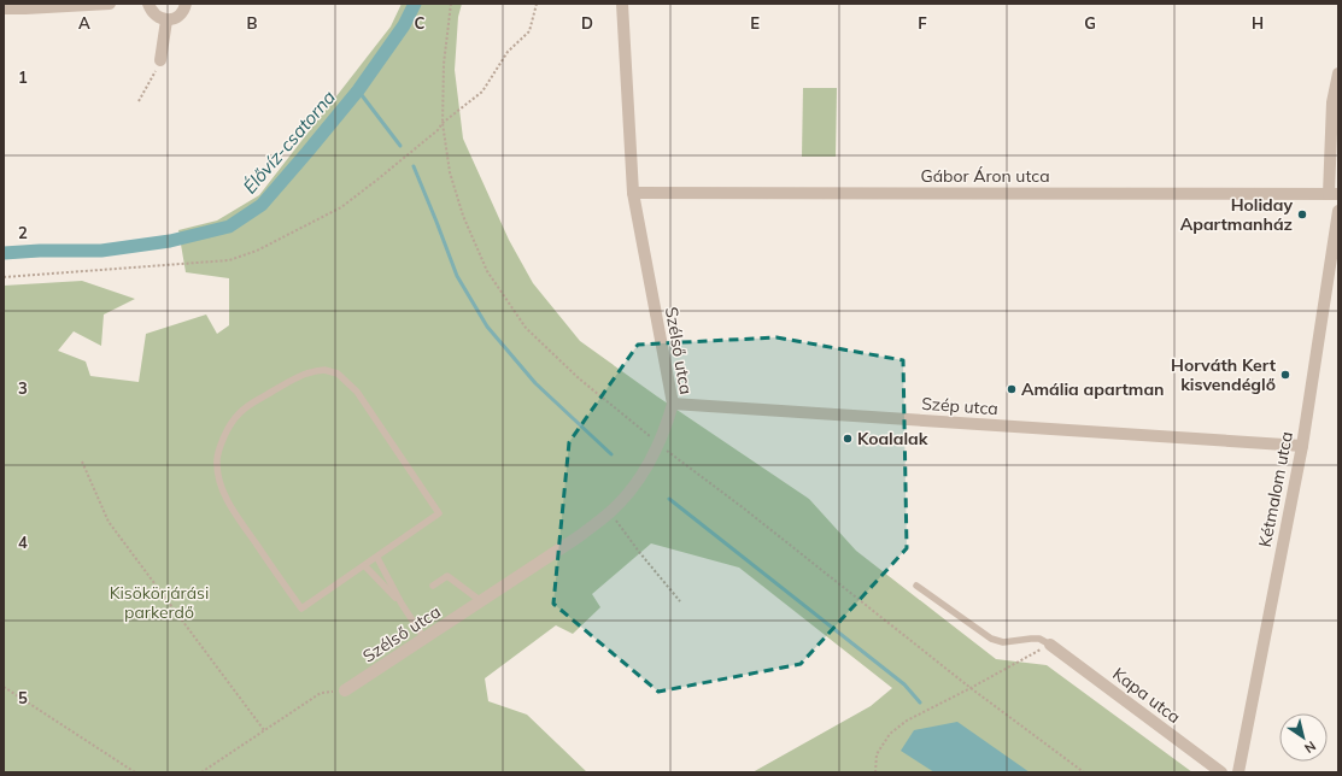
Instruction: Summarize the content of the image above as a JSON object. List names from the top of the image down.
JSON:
{
  "streets": {
    "street": [
      "Gábor Áron utca",
      "Szélső utca",
      "Szép utca",
      "Kétmalom utca",
      "Kapa utca"
    ]
  },
  "crossings": [
    ["Gábor Áron utca", "Szélső utca"],
    ["Szélső utca", "Szép utca"],
    ["Szép utca", "Kétmalom utca"]
  ],
  "water": ["Élővíz-csatorna"],
  "parks": ["Kisökörjárási parkerdő"],
  "places": [
    "Holiday Apartmanház",
    "Horváth Kert kisvendéglő",
    "Amália apartman",
    "Koalalak"
  ],
  "north": "bottom right",
  "grid": {
    "columns": [
      "A",
      "B",
      "C",
      "D",
      "E",
      "F",
      "G",
      "H"
    ],
    "rows": [
      "1",
      "2",
      "3",
      "4",
      "5"
    ]
  }
}
